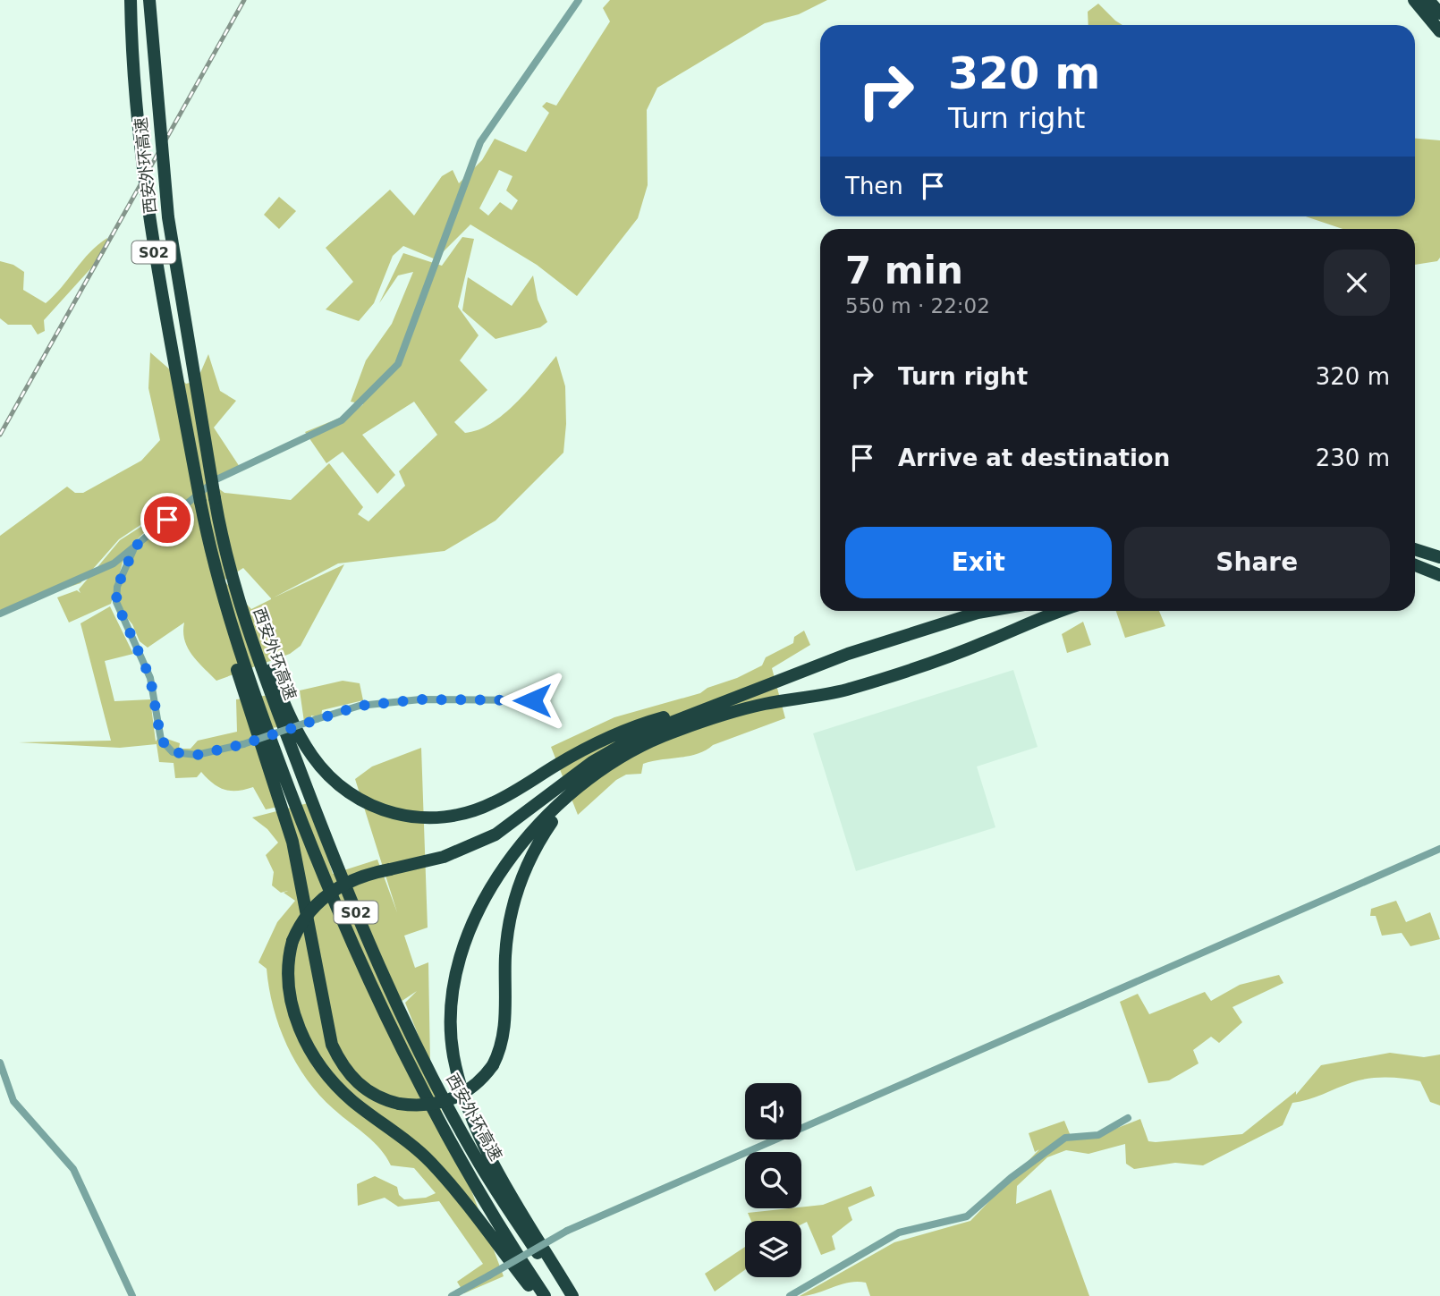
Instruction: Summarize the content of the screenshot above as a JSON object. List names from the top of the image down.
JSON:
{
  "streets": {
    "highway": ["西安外环高速", "S02"]
  },
  "page": {
    "turn": ["320 m", "Turn right"],
    "then": "Then",
    "heading": ["7 min", "550 m · 22:02"],
    "list": [
      {
        "name": "Turn right",
        "value": "320 m"
      },
      {
        "name": "Arrive at destination",
        "value": "230 m"
      }
    ],
    "buttons": ["Exit", "Share"]
  }
}
